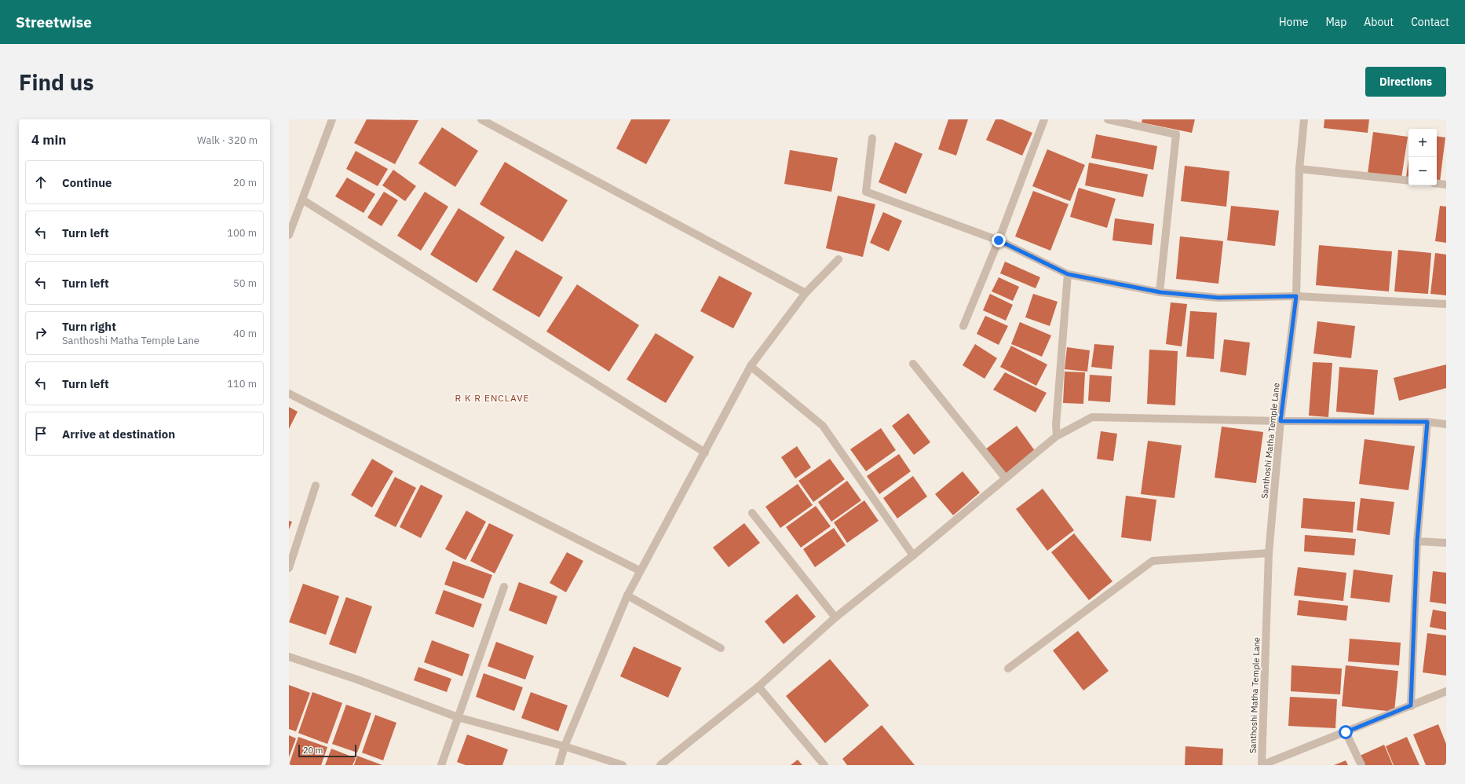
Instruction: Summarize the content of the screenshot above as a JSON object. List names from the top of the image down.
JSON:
{
  "streets": {
    "street": ["Santhoshi Matha Temple Lane"]
  },
  "districts": ["R K R ENCLAVE"],
  "scale_bar": "20 m",
  "page": {
    "header": "Streetwise",
    "nav": [
      "Home",
      "Map",
      "About",
      "Contact"
    ],
    "buttons": "Directions",
    "title": "Find us",
    "heading": ["4 min", "Walk · 320 m"],
    "map_buttons": ["+", "−"],
    "list": [
      ["Continue", "20 m"],
      ["Turn left", "100 m"],
      ["Turn left", "50 m"],
      ["Turn right", "Santhoshi Matha Temple Lane", "40 m"],
      ["Turn left", "110 m"],
      "Arrive at destination"
    ],
    "scale": "20 m"
  }
}
